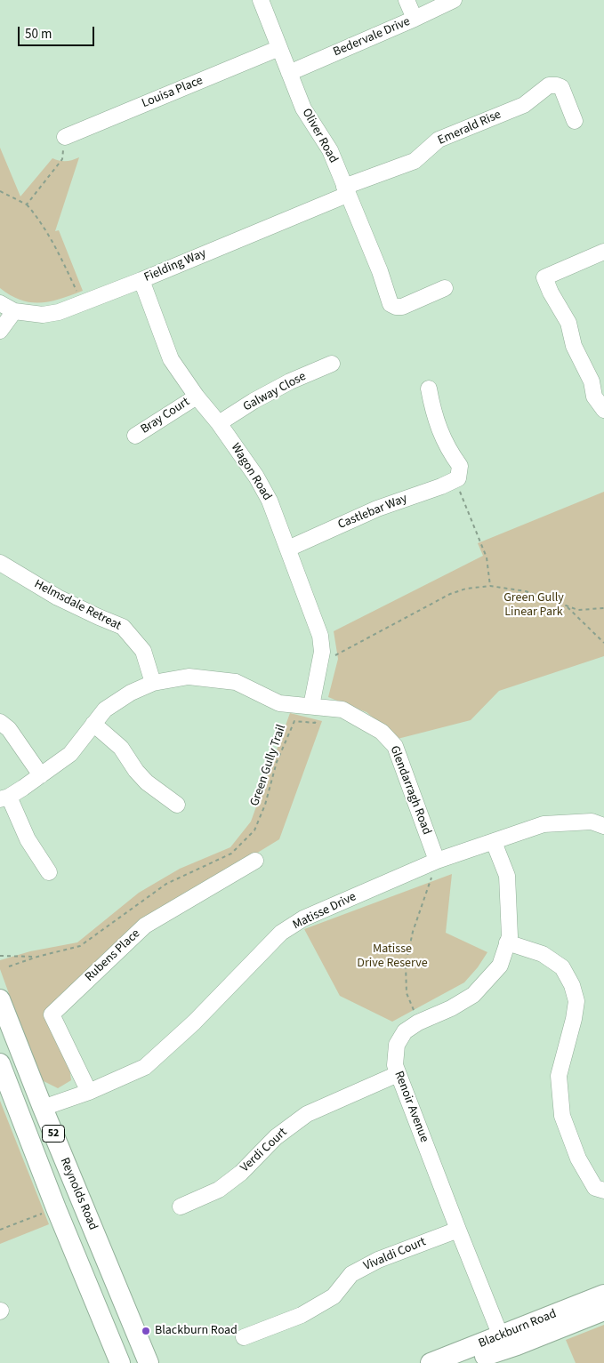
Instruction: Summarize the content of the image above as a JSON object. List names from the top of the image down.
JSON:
{
  "streets": {
    "main road": ["52", "Reynolds Road", "Blackburn Road"],
    "street": [
      "Bedervale Drive",
      "Louisa Place",
      "Emerald Rise",
      "Oliver Road",
      "Fielding Way",
      "Galway Close",
      "Bray Court",
      "Wagon Road",
      "Castlebar Way",
      "Helmsdale Retreat",
      "Glendarragh Road",
      "Matisse Drive",
      "Rubens Place",
      "Renoir Avenue",
      "Verdi Court",
      "Vivaldi Court"
    ],
    "path": ["Green Gully Trail"]
  },
  "crossings": [
    ["Bedervale Drive", "Oliver Road"],
    ["Louisa Place", "Oliver Road"],
    ["Emerald Rise", "Oliver Road"],
    ["Emerald Rise", "Fielding Way"],
    ["Oliver Road", "Fielding Way"],
    ["Fielding Way", "Wagon Road"],
    ["Galway Close", "Wagon Road"],
    ["Bray Court", "Wagon Road"],
    ["Wagon Road", "Castlebar Way"],
    ["Wagon Road", "Green Gully Trail"],
    ["Wagon Road", "Glendarragh Road"],
    ["Helmsdale Retreat", "Glendarragh Road"],
    ["Green Gully Trail", "Glendarragh Road"],
    ["Glendarragh Road", "Matisse Drive"],
    ["Matisse Drive", "Rubens Place"],
    ["Matisse Drive", "Renoir Avenue"],
    ["Matisse Drive", "Reynolds Road"],
    ["Renoir Avenue", "Verdi Court"],
    ["Renoir Avenue", "Vivaldi Court"],
    ["Renoir Avenue", "Blackburn Road"]
  ],
  "parks": ["Green Gully Linear Park", "Matisse Drive Reserve"],
  "places": ["Blackburn Road"],
  "scale_bar": "50 m"
}
